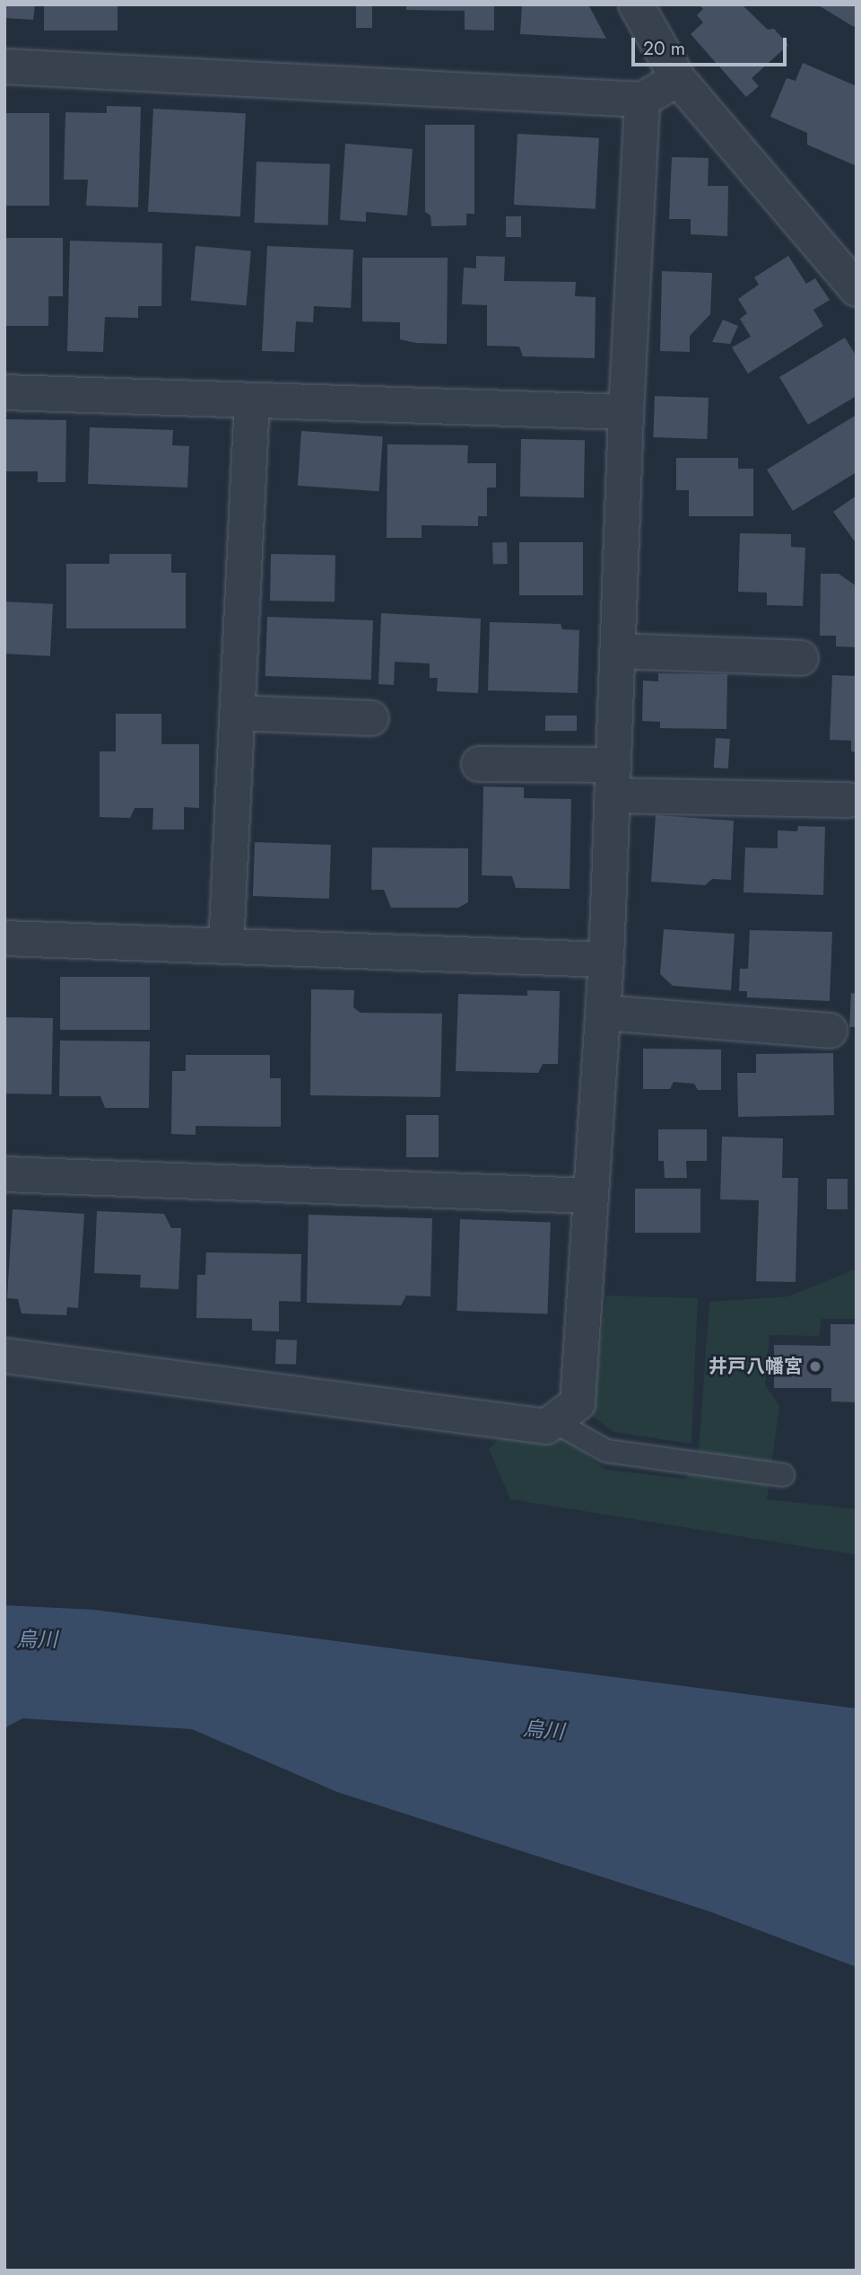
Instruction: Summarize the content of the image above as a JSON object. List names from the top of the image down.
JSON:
{
  "water": ["烏川"],
  "places": ["井戸八幡宮"],
  "scale_bar": "20 m"
}
